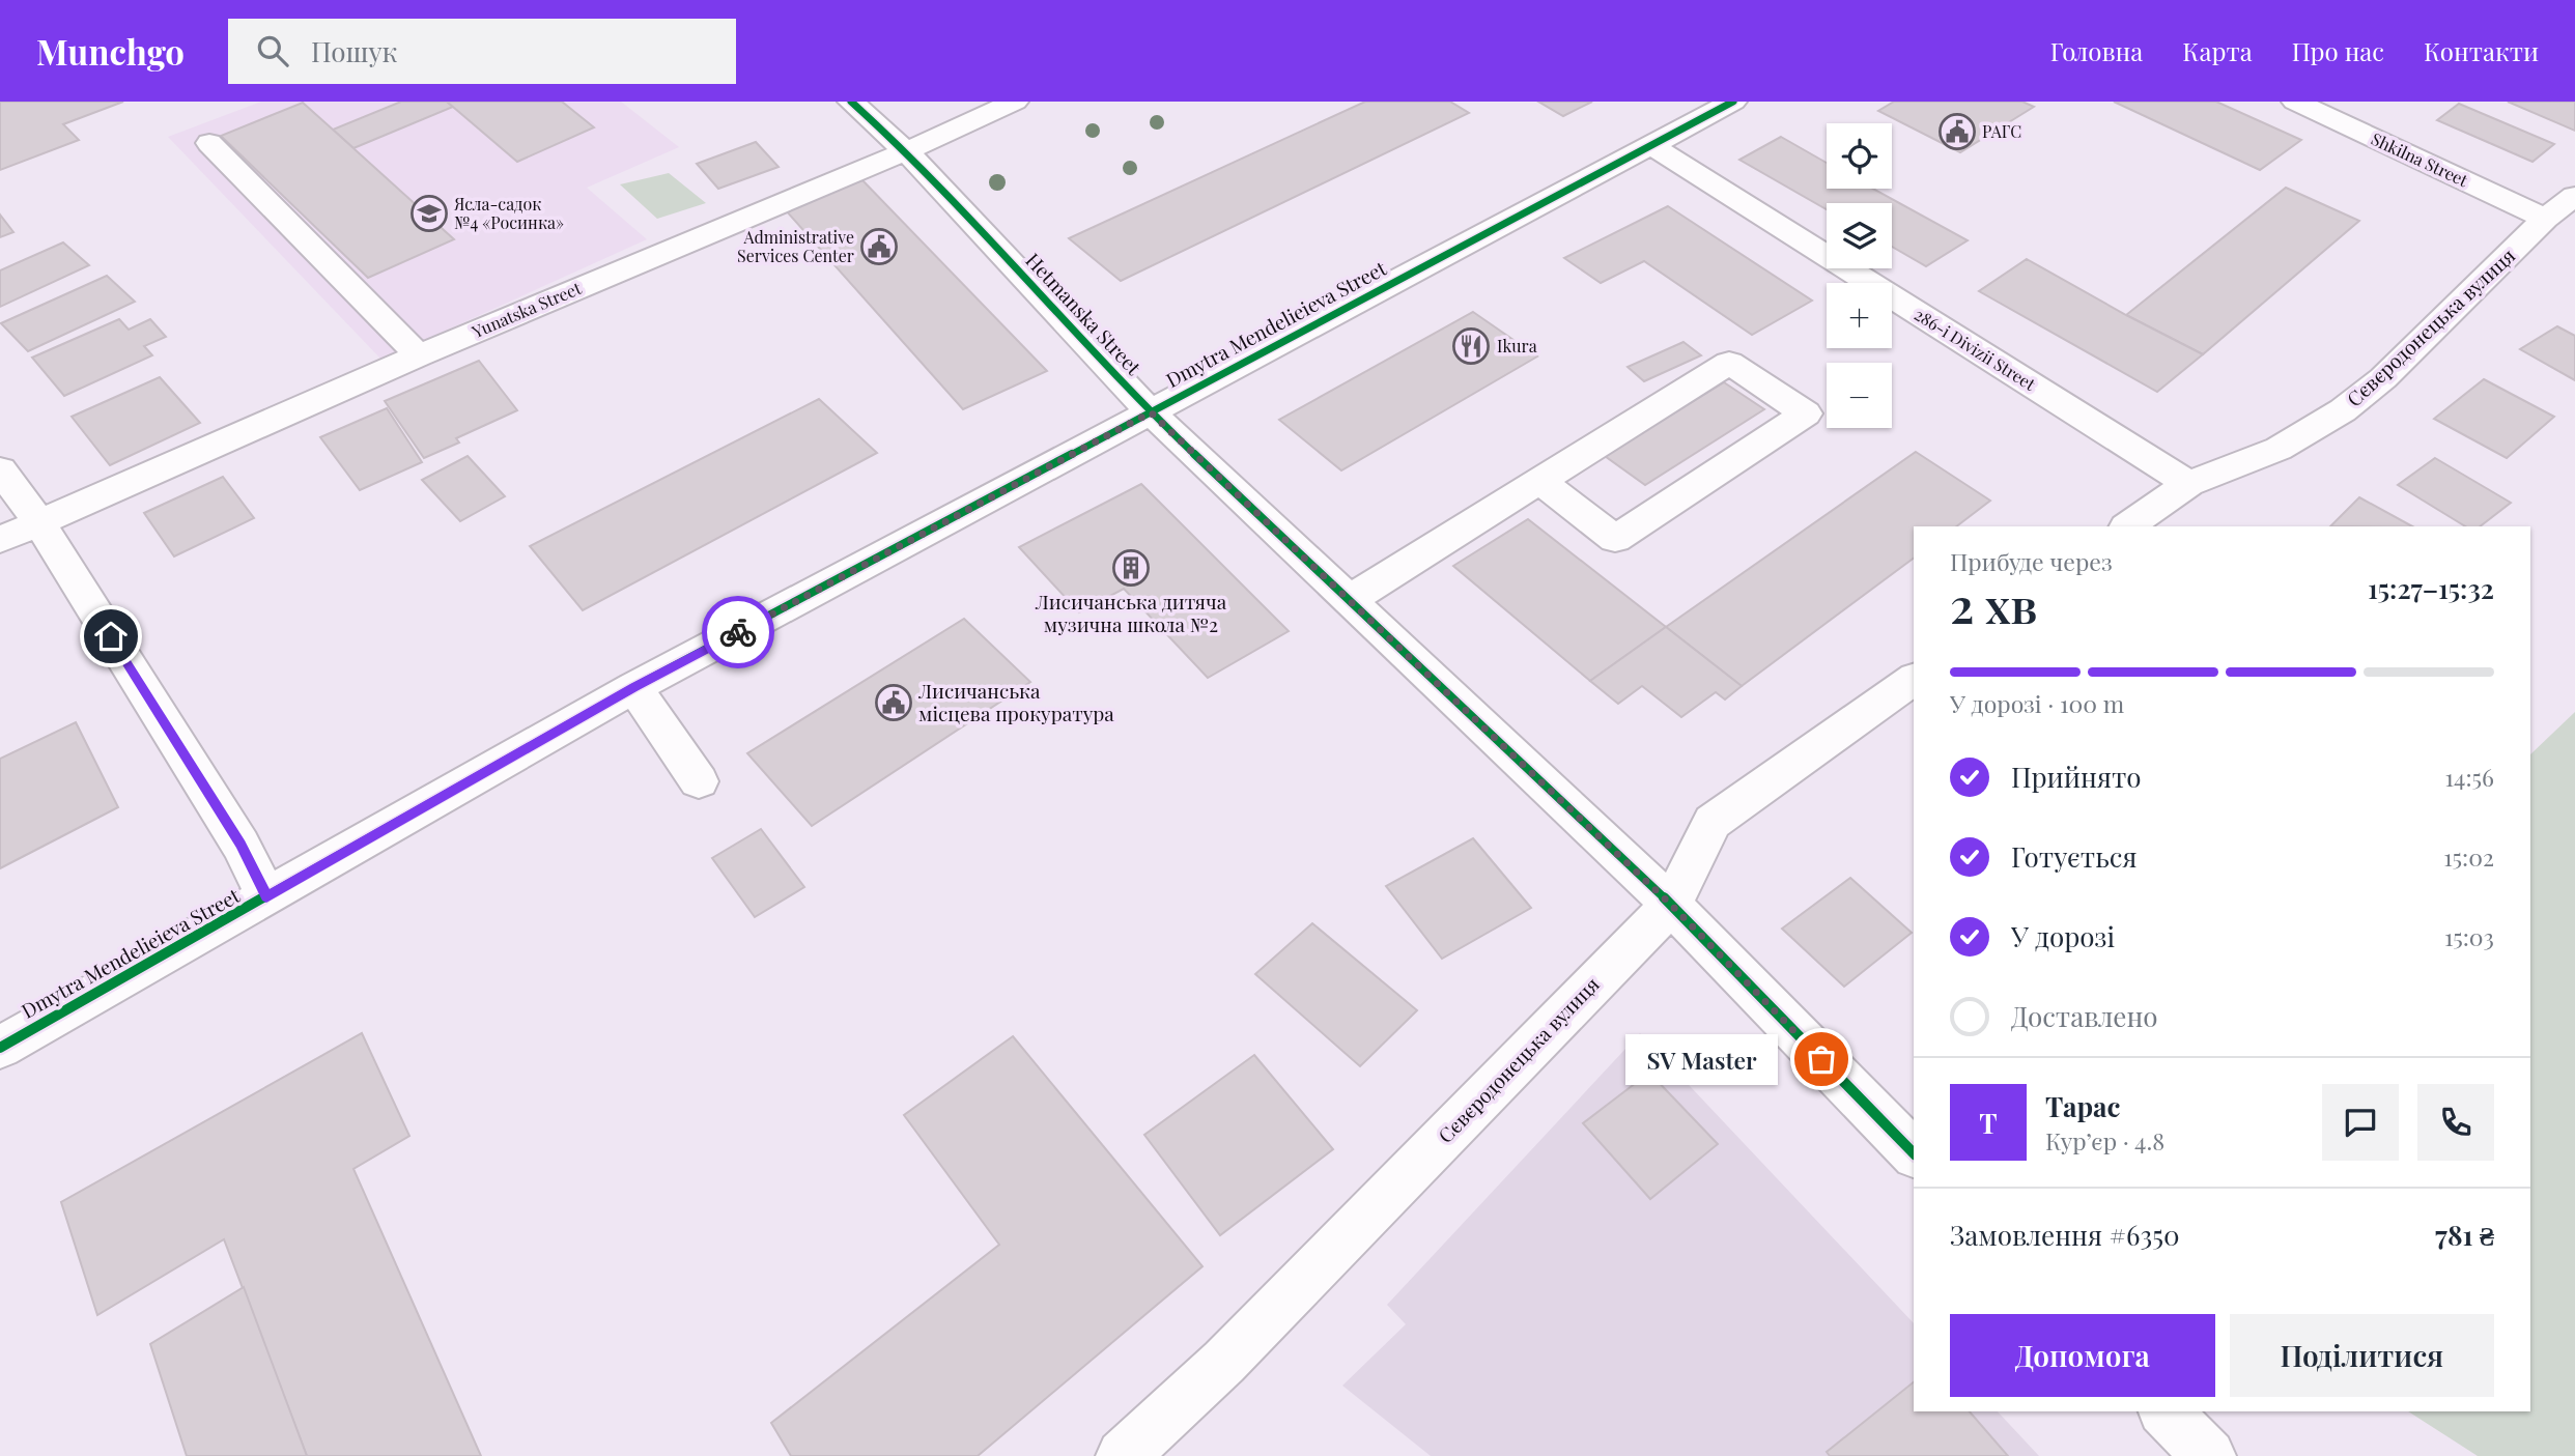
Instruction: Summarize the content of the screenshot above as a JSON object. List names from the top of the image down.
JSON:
{
  "streets": {
    "street": [
      "Shkilna Street",
      "Yunatska Street",
      "Hetmanska Street",
      "Dmytra Mendelieieva Street",
      "Сєвєродонецька вулиця",
      "286-i Divizii Street"
    ]
  },
  "crossings": [
    ["Shkilna Street", "Сєвєродонецька вулиця"],
    ["Yunatska Street", "Hetmanska Street"],
    ["Hetmanska Street", "Dmytra Mendelieieva Street"],
    ["Hetmanska Street", "Сєвєродонецька вулиця"],
    ["Dmytra Mendelieieva Street", "286-i Divizii Street"],
    ["Сєвєродонецька вулиця", "286-i Divizii Street"]
  ],
  "places": {
    "public building": ["РАГС", "Administrative Services Center", "Лисичанська місцева прокуратура"],
    "school or university": ["Ясла-садок №4 «Росинка»"],
    "restaurant": ["Ikura"],
    "building": ["Лисичанська дитяча музична школа №2"],
    "other": ["SV Master"]
  },
  "page": {
    "header": "Munchgo",
    "search": "Пошук",
    "nav": [
      "Головна",
      "Карта",
      "Про нас",
      "Контакти"
    ],
    "map_buttons": ["+", "−"],
    "heading": ["2 хв", "Прибуде через", "15:27–15:32"],
    "panel": [
      "Тарас",
      "Кур’єр · 4.8",
      "Замовлення #6350",
      "781 ₴"
    ],
    "bar": "У дорозі · 100 m",
    "list": [
      ["Прийнято", "14:56"],
      ["Готується", "15:02"],
      ["У дорозі", "15:03"],
      "Доставлено"
    ],
    "bubble": "SV Master",
    "round": "Т",
    "buttons": ["Допомога", "Поділитися"]
  }
}
